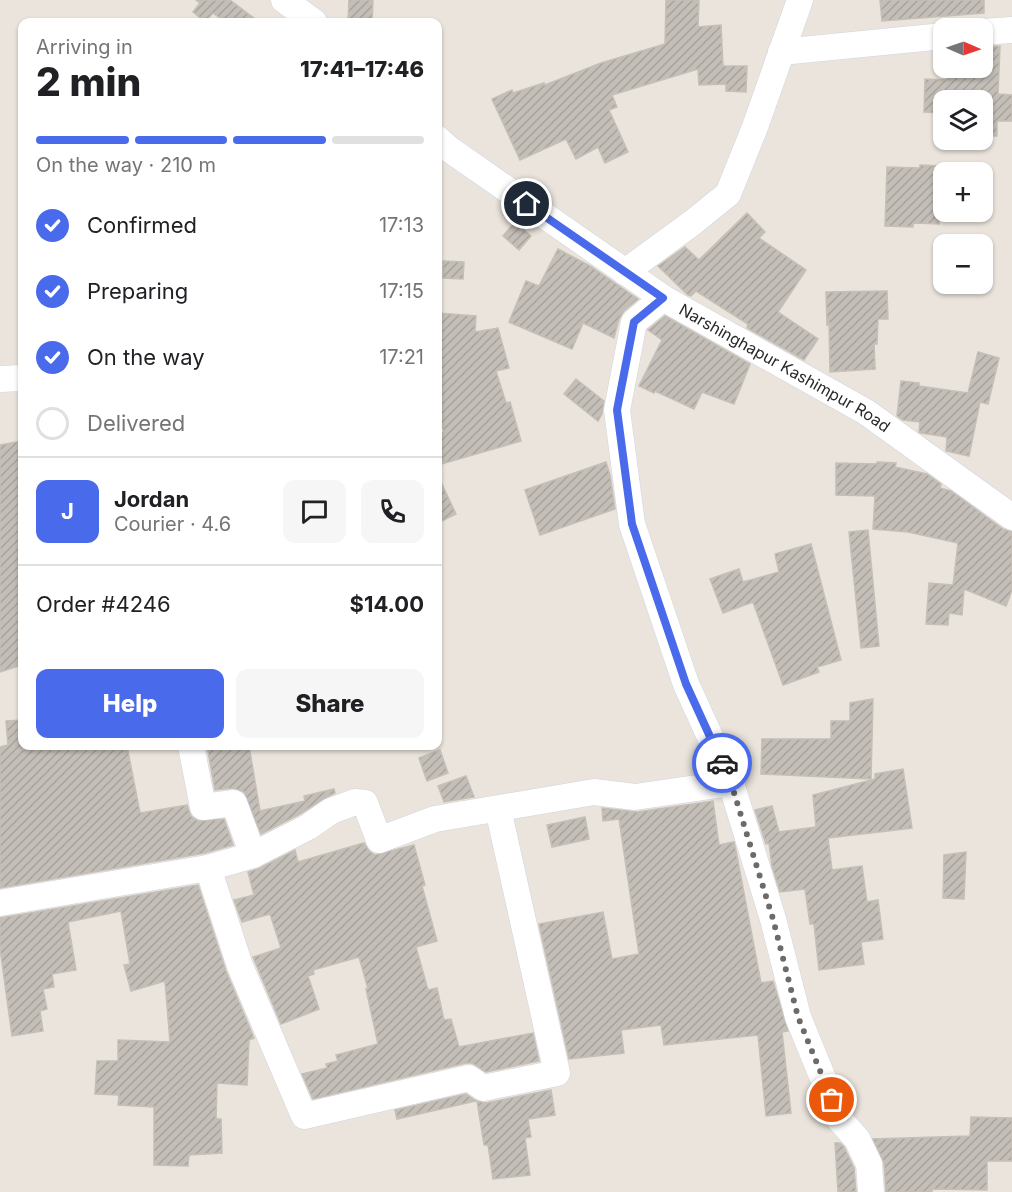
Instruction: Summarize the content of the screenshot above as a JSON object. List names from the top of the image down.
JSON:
{
  "streets": {
    "street": ["Narshinghapur Kashimpur Road"]
  },
  "north": "right",
  "page": {
    "map_buttons": ["+", "−"],
    "heading": ["2 min", "Arriving in", "17:41–17:46"],
    "panel": [
      "Jordan",
      "Courier · 4.6",
      "Order #4246",
      "$14.00"
    ],
    "bar": "On the way · 210 m",
    "list": [
      ["Confirmed", "17:13"],
      ["Preparing", "17:15"],
      ["On the way", "17:21"],
      "Delivered"
    ],
    "round": "J",
    "buttons": ["Help", "Share"]
  }
}
